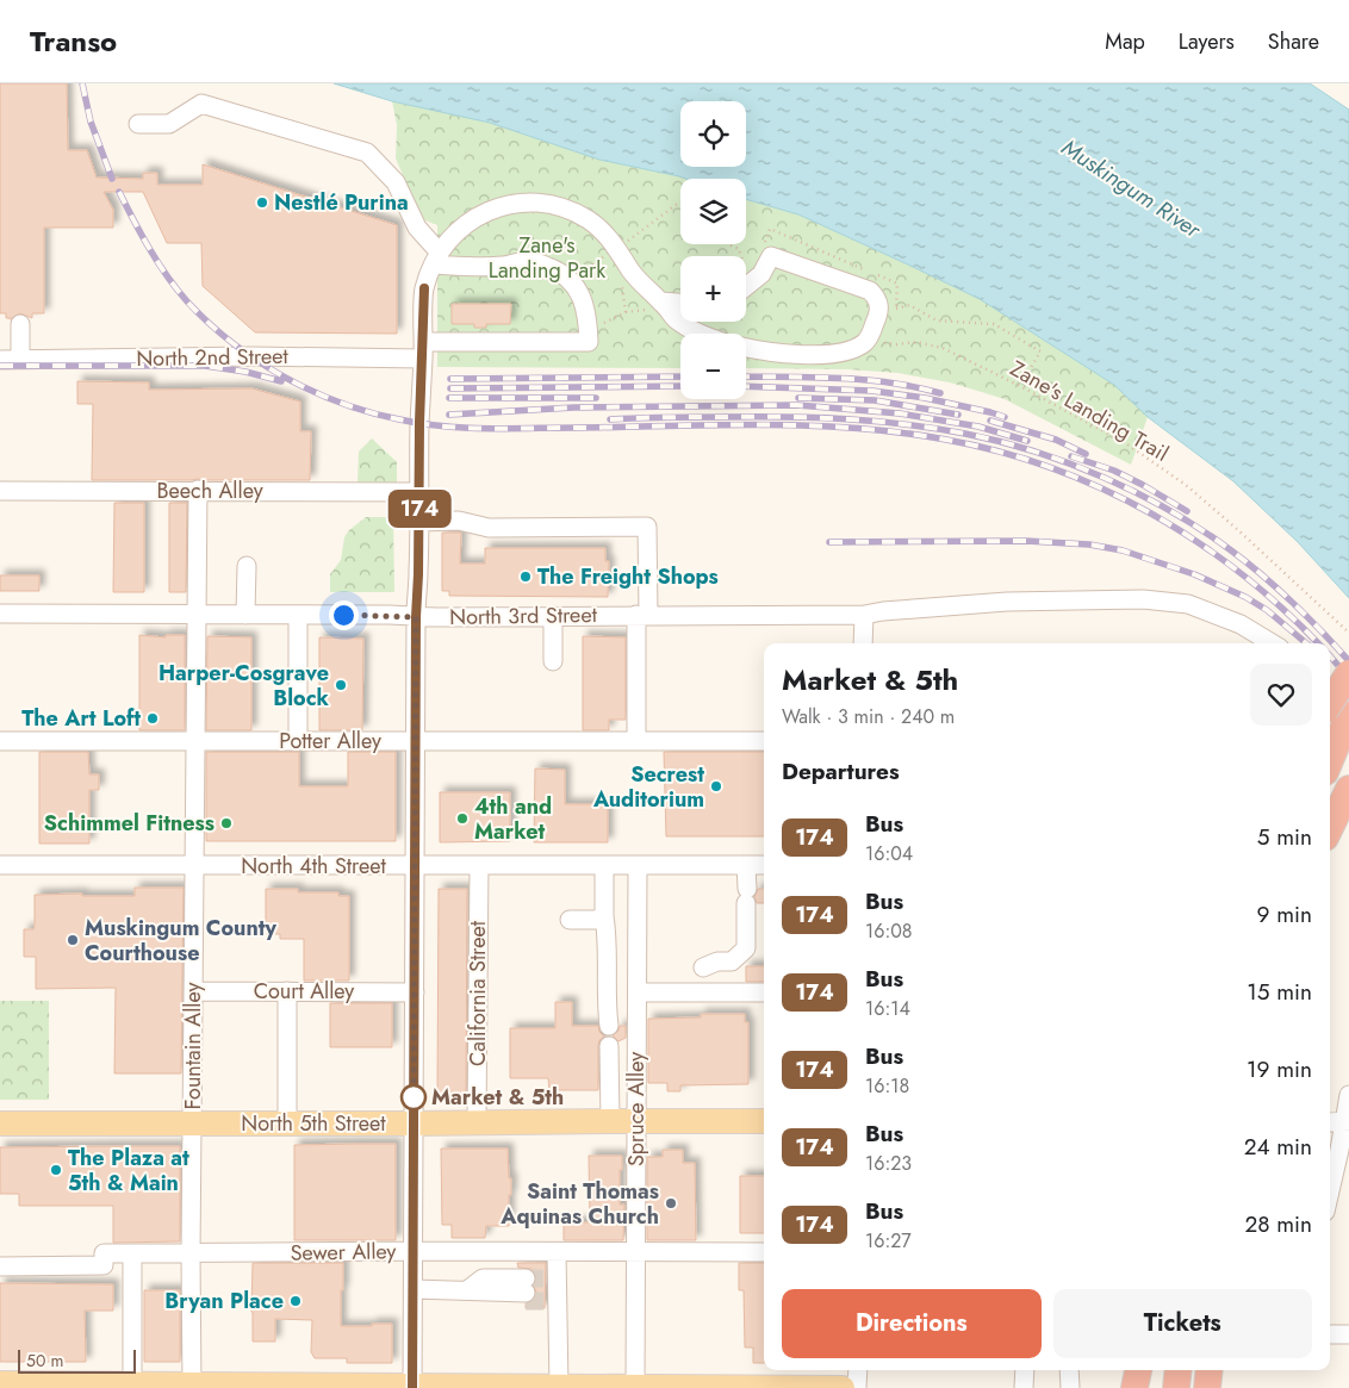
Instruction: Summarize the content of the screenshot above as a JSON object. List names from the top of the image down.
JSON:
{
  "streets": {
    "main road": ["North 5th Street"],
    "street": [
      "North 2nd Street",
      "Beech Alley",
      "North 3rd Street",
      "Potter Alley",
      "North 4th Street",
      "Court Alley",
      "California Street",
      "Fountain Alley",
      "Spruce Alley",
      "Sewer Alley"
    ],
    "path": ["Zane's Landing Trail"]
  },
  "crossings": [
    ["Beech Alley", "Fountain Alley"],
    ["North 3rd Street", "Fountain Alley"],
    ["Potter Alley", "Fountain Alley"],
    ["North 4th Street", "California Street"],
    ["North 4th Street", "Fountain Alley"],
    ["North 4th Street", "Spruce Alley"],
    ["Court Alley", "Fountain Alley"],
    ["California Street", "North 5th Street"],
    ["Fountain Alley", "North 5th Street"],
    ["Fountain Alley", "Sewer Alley"],
    ["Spruce Alley", "North 5th Street"],
    ["Spruce Alley", "Sewer Alley"]
  ],
  "water": ["Muskingum River"],
  "parks": ["Zane's Landing Park"],
  "places": [
    "Nestlé Purina",
    "The Freight Shops",
    "Harper-Cosgrave Block",
    "The Art Loft",
    "Secrest Auditorium",
    "4th and Market",
    "Schimmel Fitness",
    "Muskingum County Courthouse",
    "Market & 5th",
    "The Plaza at 5th & Main",
    "Saint Thomas Aquinas Church",
    "Bryan Place"
  ],
  "lines": ["bus line 174"],
  "scale_bar": "50 m",
  "page": {
    "header": "Transo",
    "nav": ["Map", "Layers", "Share"],
    "on_map": "174",
    "map_buttons": ["+", "−"],
    "heading": [
      ["Market & 5th", "Walk · 3 min · 240 m"],
      "Departures"
    ],
    "list": [
      {
        "mark": "174",
        "name": "Bus",
        "note": "16:04",
        "value": "5 min"
      },
      {
        "mark": "174",
        "name": "Bus",
        "note": "16:08",
        "value": "9 min"
      },
      {
        "mark": "174",
        "name": "Bus",
        "note": "16:14",
        "value": "15 min"
      },
      {
        "mark": "174",
        "name": "Bus",
        "note": "16:18",
        "value": "19 min"
      },
      {
        "mark": "174",
        "name": "Bus",
        "note": "16:23",
        "value": "24 min"
      },
      {
        "mark": "174",
        "name": "Bus",
        "note": "16:27",
        "value": "28 min"
      }
    ],
    "buttons": ["Directions", "Tickets"],
    "scale": "50 m"
  }
}
